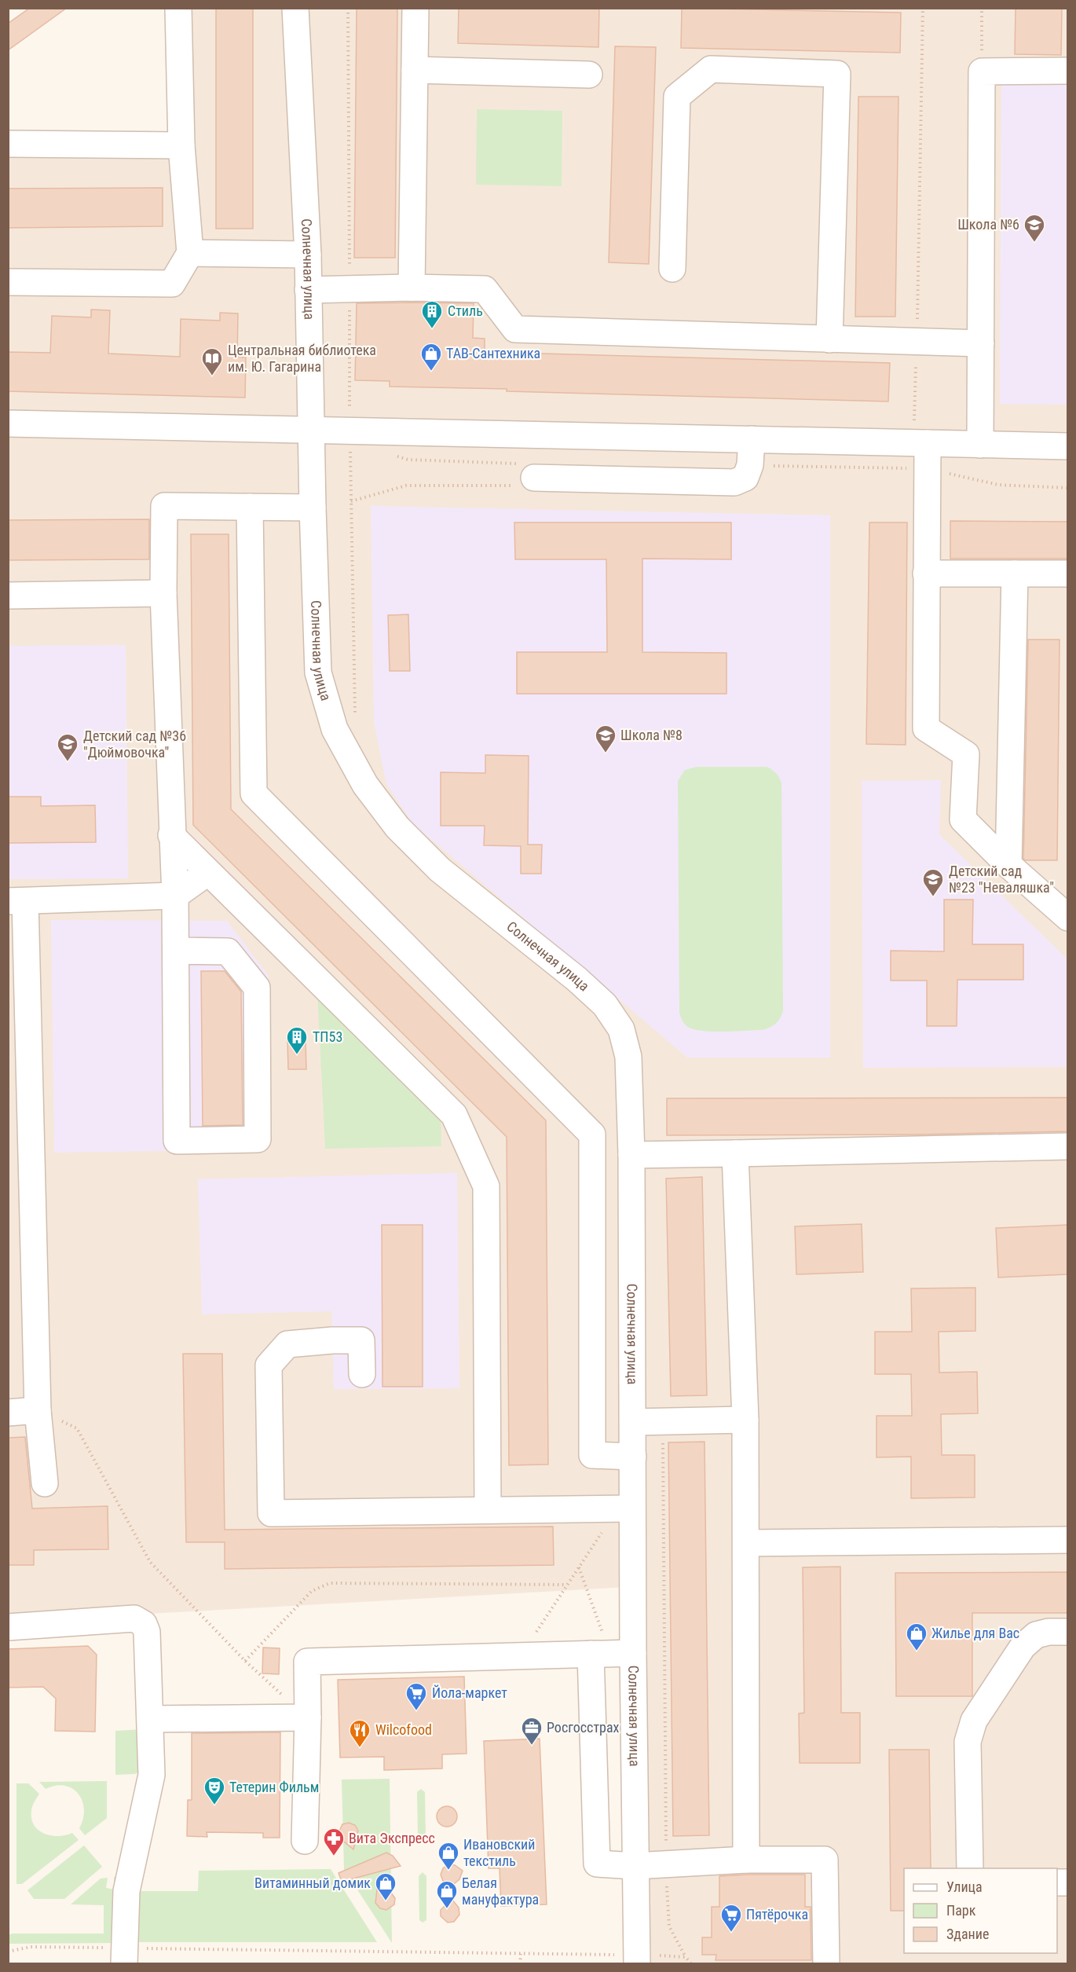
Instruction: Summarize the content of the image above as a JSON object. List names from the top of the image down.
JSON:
{
  "streets": {
    "street": ["Солнечная улица"]
  },
  "places": {
    "school or university": [
      "Школа №6",
      "Школа №8",
      "Детский сад №36 \"Дюймовочка\"",
      "Детский сад №23 \"Неваляшка\""
    ],
    "building": ["Стиль", "ТП53"],
    "shop": [
      "ТАВ-Сантехника",
      "Жилье для Вас",
      "Ивановский текстиль",
      "Витаминный домик",
      "Белая мануфактура"
    ],
    "library": ["Центральная библиотека им. Ю. Гагарина"],
    "supermarket": ["Йола-маркет", "Пятёрочка"],
    "office": ["Росгосстрах"],
    "restaurant": ["Wilcofood"],
    "theatre": ["Тетерин Фильм"],
    "pharmacy": ["Вита Экспресс"]
  },
  "legend": ["Улица", "Парк", "Здание"]
}
